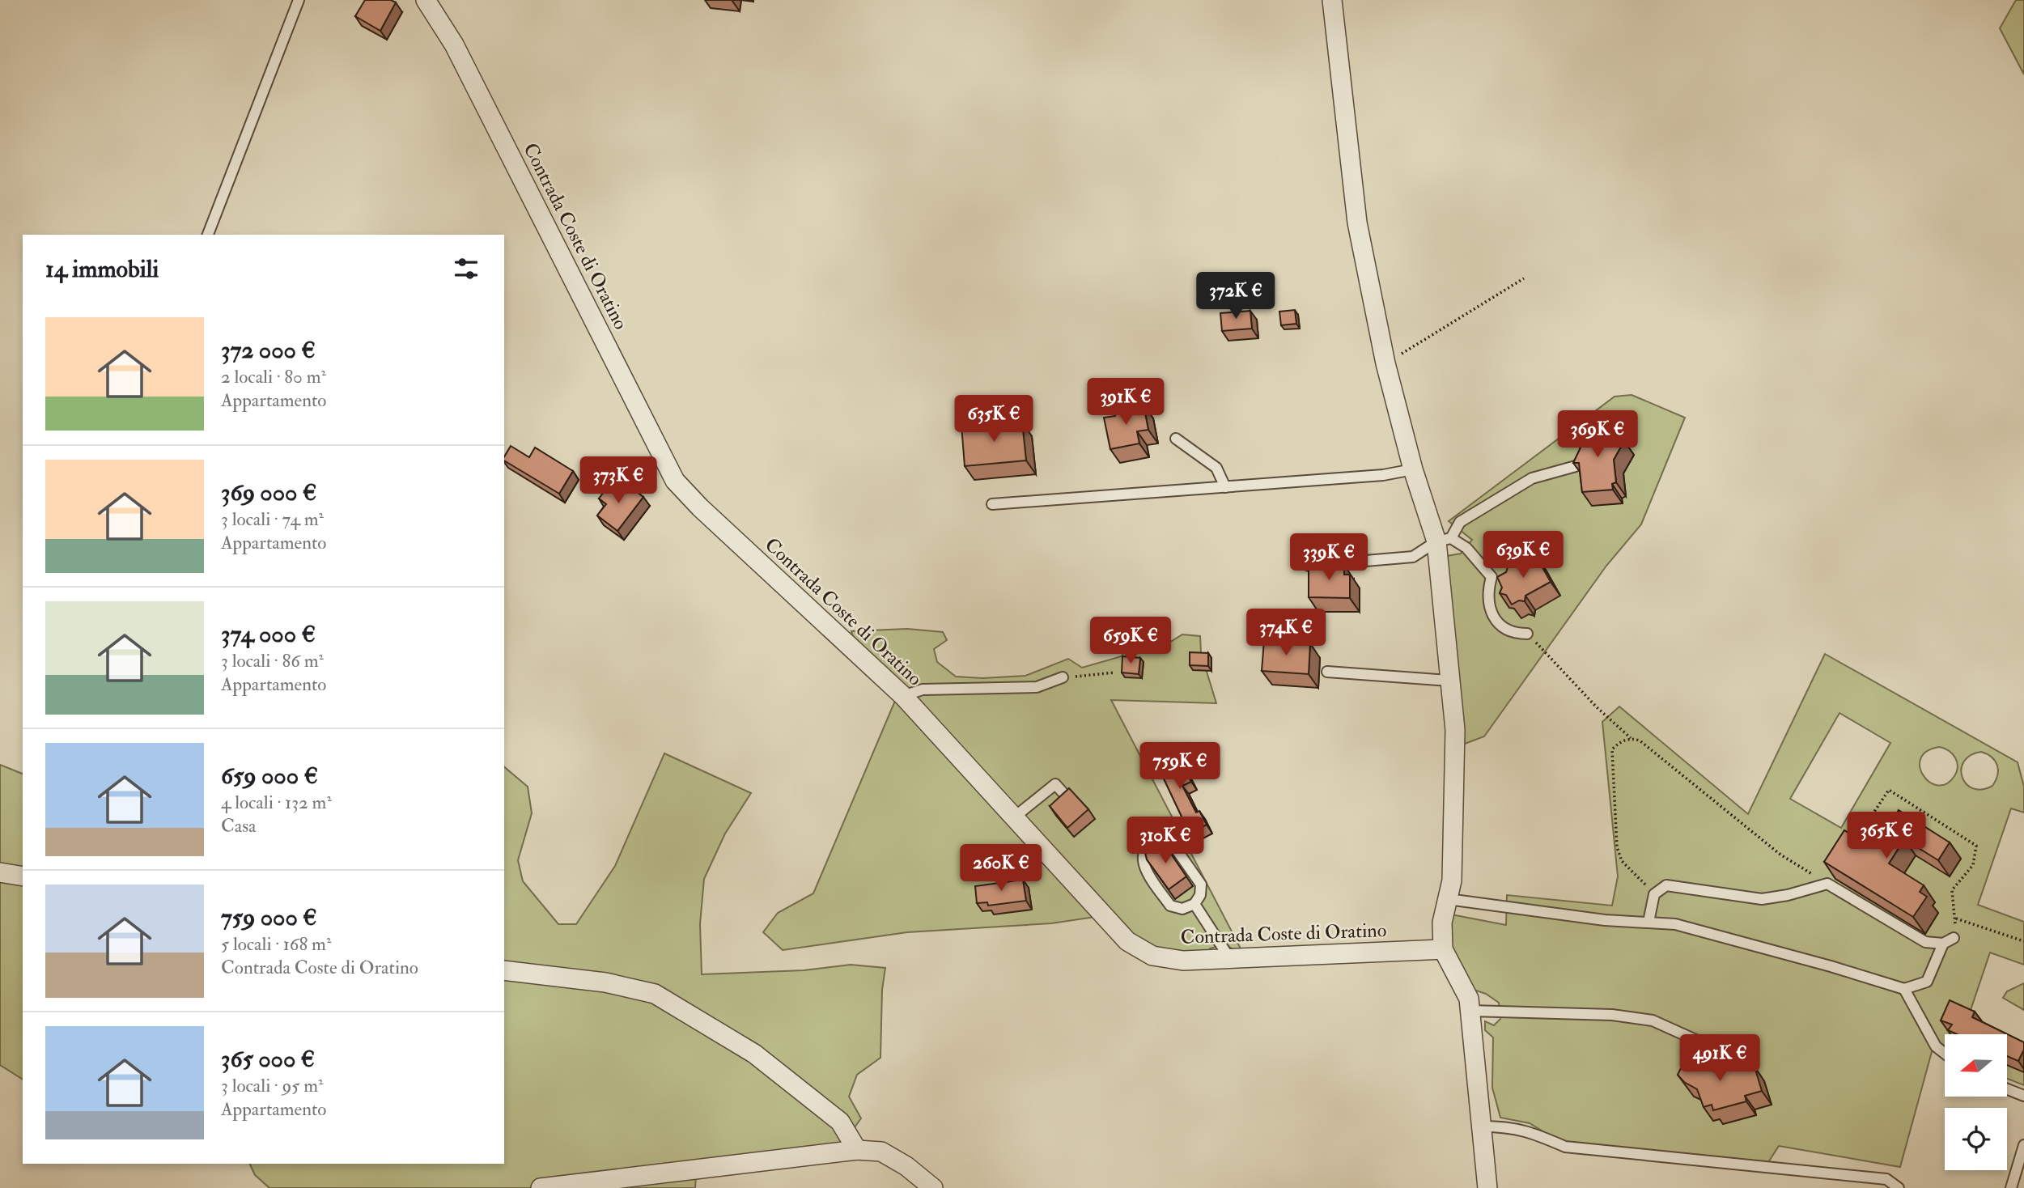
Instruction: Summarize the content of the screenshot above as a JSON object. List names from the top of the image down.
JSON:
{
  "streets": {
    "street": ["Contrada Coste di Oratino"]
  },
  "north": "left",
  "page": {
    "heading": "14 immobili",
    "price": [
      "372K €",
      "391K €",
      "635K €",
      "369K €",
      "373K €",
      "639K €",
      "339K €",
      "374K €",
      "659K €",
      "759K €",
      "365K €",
      "310K €",
      "260K €",
      "491K €"
    ],
    "list": [
      {
        "name": "372 000 €",
        "note": "2 locali · 80 m² · Appartamento"
      },
      {
        "name": "369 000 €",
        "note": "3 locali · 74 m² · Appartamento"
      },
      {
        "name": "374 000 €",
        "note": "3 locali · 86 m² · Appartamento"
      },
      {
        "name": "659 000 €",
        "note": "4 locali · 132 m² · Casa"
      },
      {
        "name": "759 000 €",
        "note": "5 locali · 168 m² · Contrada Coste di Oratino"
      },
      {
        "name": "365 000 €",
        "note": "3 locali · 95 m² · Appartamento"
      }
    ]
  }
}
